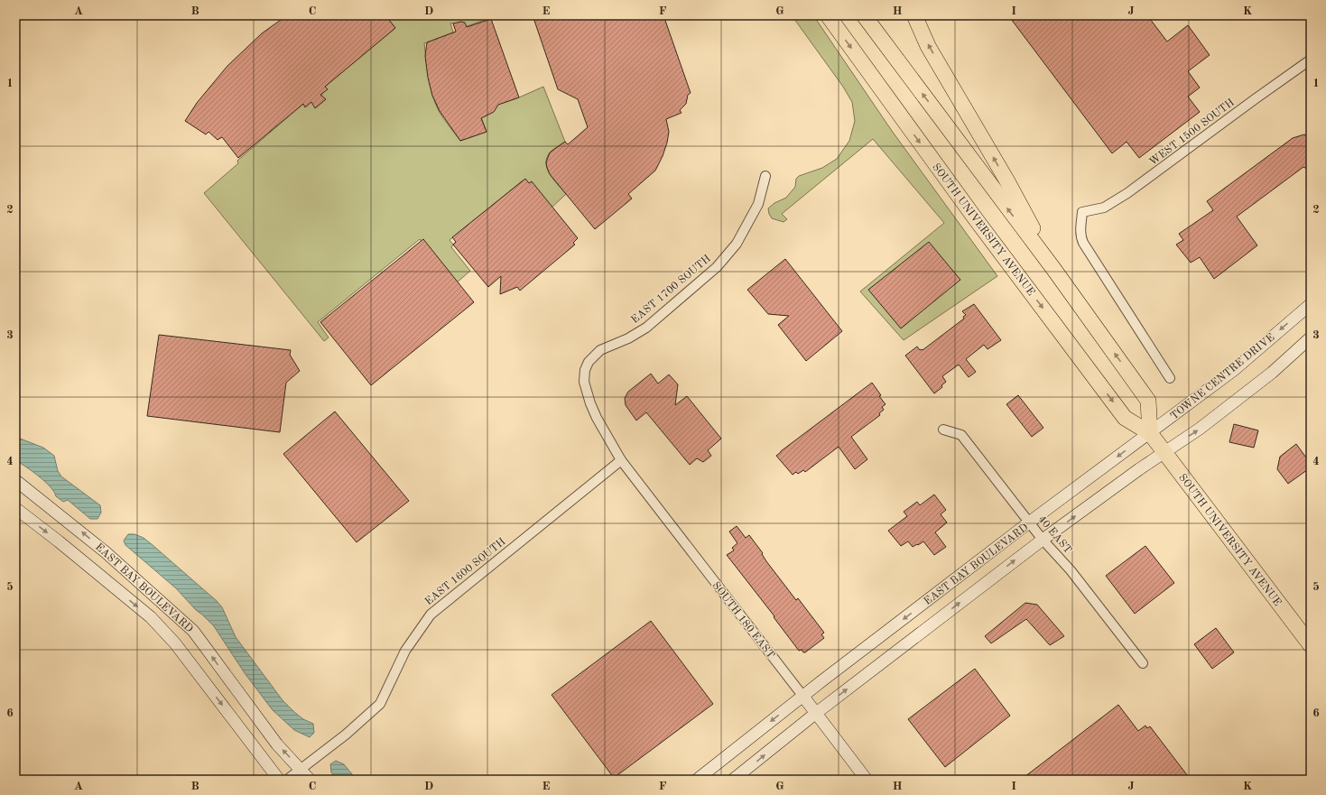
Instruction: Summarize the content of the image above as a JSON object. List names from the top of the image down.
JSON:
{
  "streets": {
    "highway": ["SOUTH UNIVERSITY AVENUE"],
    "street": [
      "WEST 1500 SOUTH",
      "EAST 1700 SOUTH",
      "TOWNE CENTRE DRIVE",
      "40 EAST",
      "EAST BAY BOULEVARD",
      "EAST 1600 SOUTH",
      "SOUTH 180 EAST"
    ]
  },
  "crossings": [
    ["SOUTH UNIVERSITY AVENUE", "TOWNE CENTRE DRIVE"],
    ["SOUTH UNIVERSITY AVENUE", "EAST BAY BOULEVARD"],
    ["EAST 1700 SOUTH", "EAST 1600 SOUTH"],
    ["EAST 1700 SOUTH", "SOUTH 180 EAST"],
    ["TOWNE CENTRE DRIVE", "EAST BAY BOULEVARD"],
    ["40 EAST", "EAST BAY BOULEVARD"],
    ["EAST BAY BOULEVARD", "EAST 1600 SOUTH"],
    ["EAST BAY BOULEVARD", "SOUTH 180 EAST"],
    ["EAST 1600 SOUTH", "SOUTH 180 EAST"]
  ],
  "grid": {
    "columns": [
      "A",
      "B",
      "C",
      "D",
      "E",
      "F",
      "G",
      "H",
      "I",
      "J",
      "K"
    ],
    "rows": [
      "1",
      "2",
      "3",
      "4",
      "5",
      "6"
    ]
  }
}
